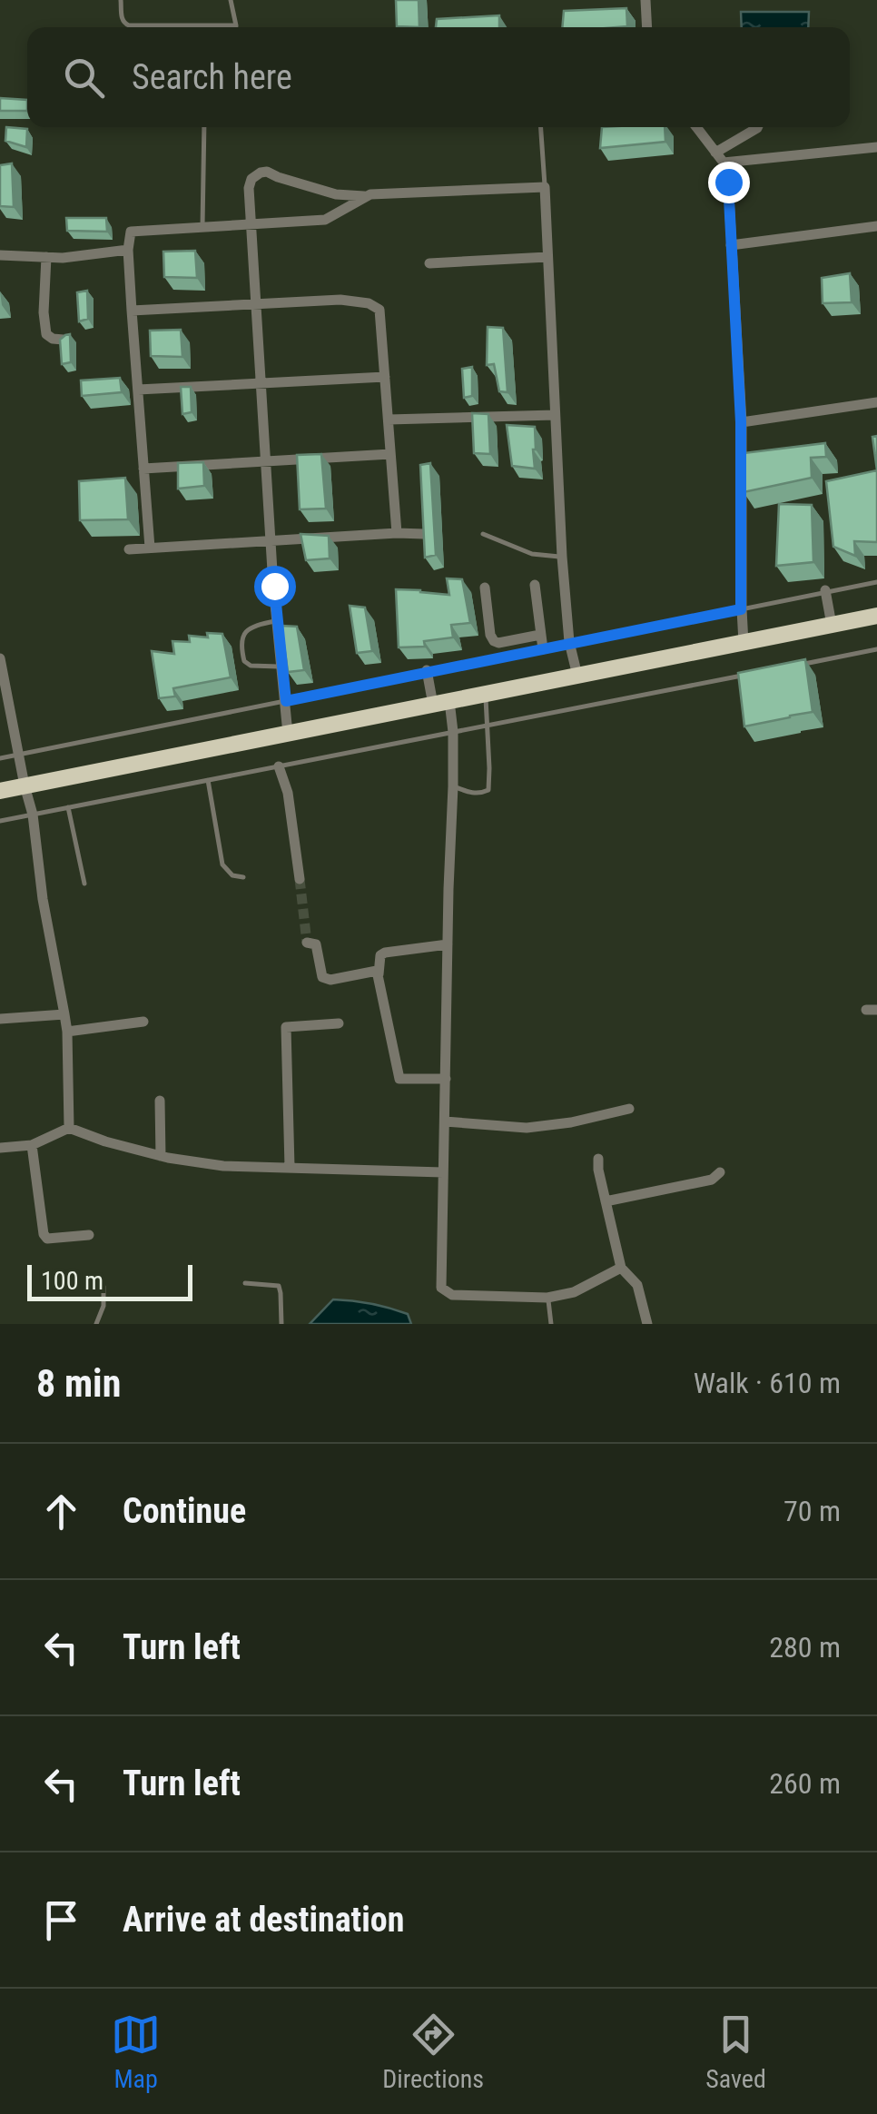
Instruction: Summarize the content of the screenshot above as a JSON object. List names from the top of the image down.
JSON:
{
  "scale_bar": "100 m",
  "page": {
    "search": "Search here",
    "scale": "100 m",
    "heading": ["8 min", "Walk · 610 m"],
    "list": [
      ["Continue", "70 m"],
      ["Turn left", "280 m"],
      ["Turn left", "260 m"],
      "Arrive at destination"
    ],
    "nav": ["Map", "Directions", "Saved"]
  }
}
